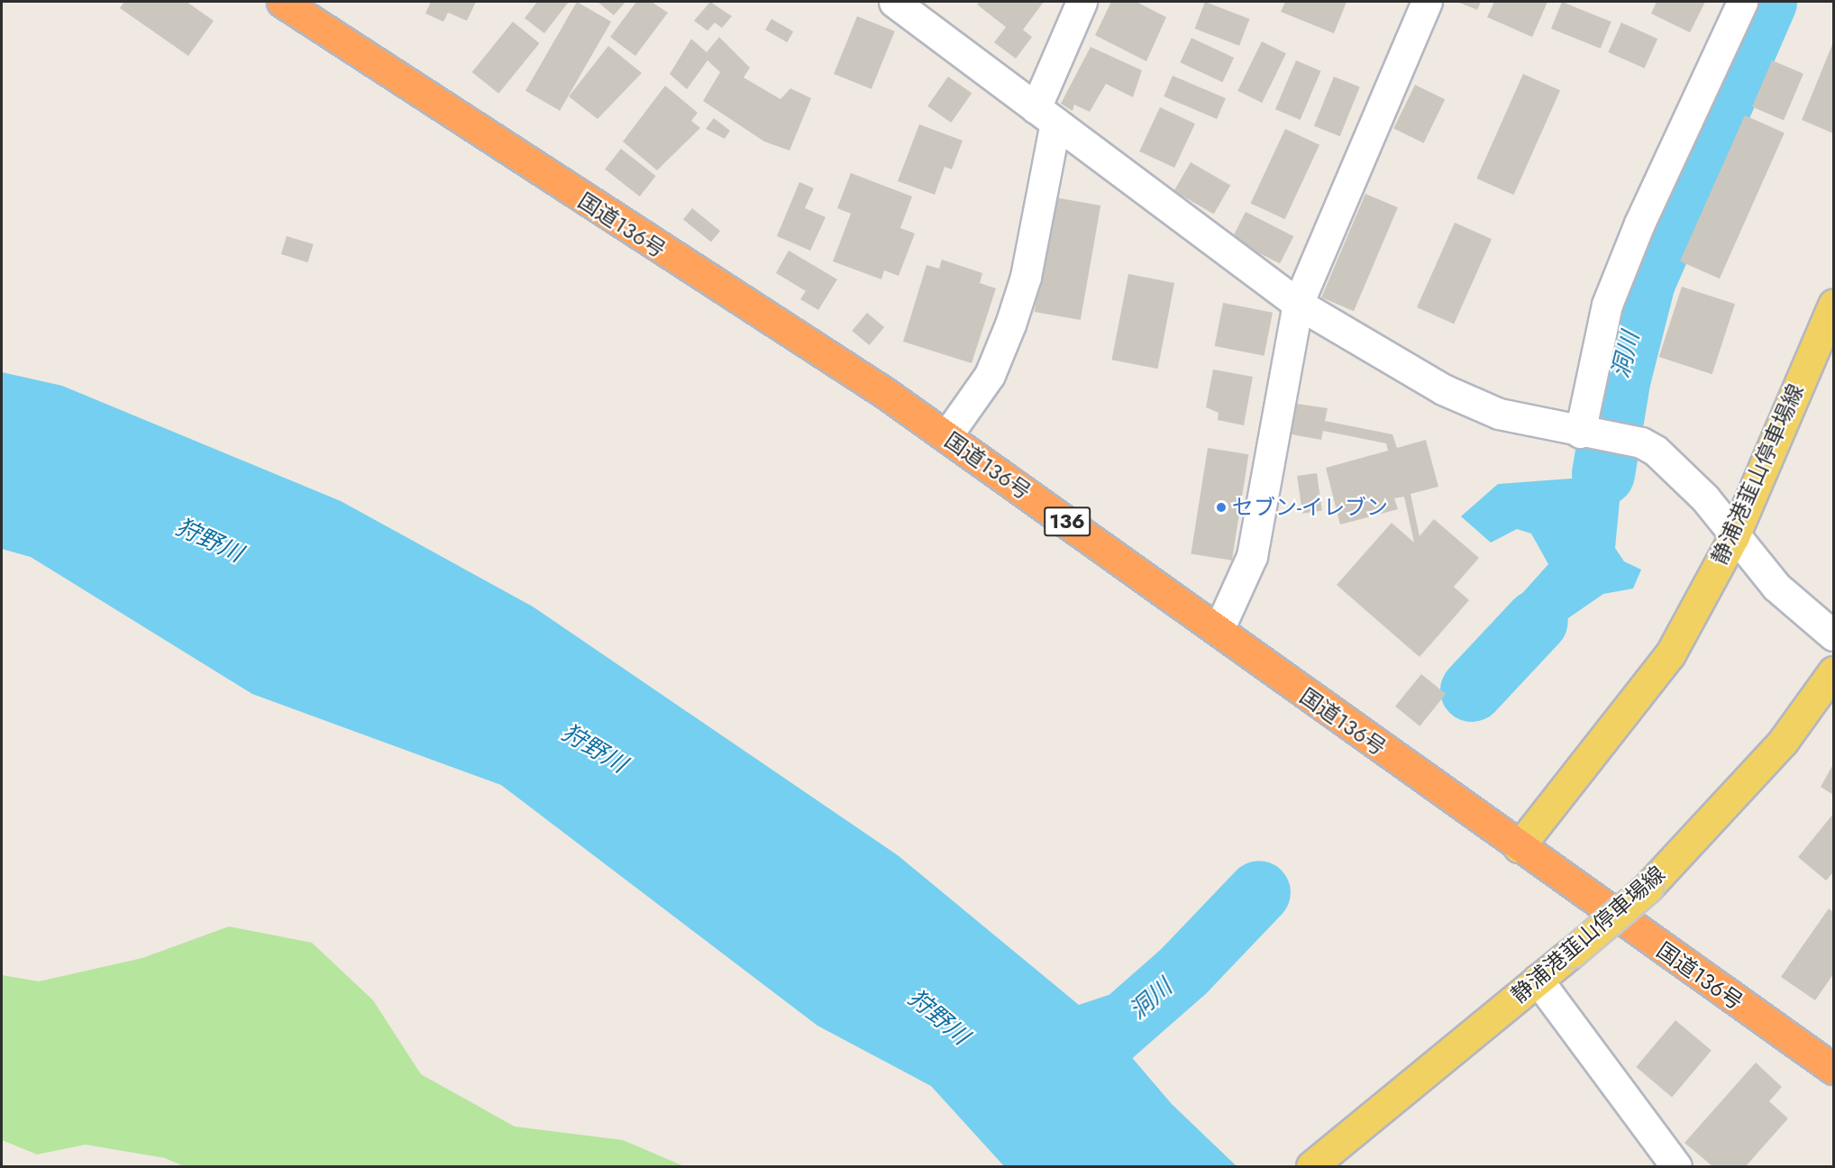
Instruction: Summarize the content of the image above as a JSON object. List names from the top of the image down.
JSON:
{
  "streets": {
    "highway": ["国道136号", "136"],
    "main road": ["静浦港韮山停車場線"]
  },
  "crossings": [
    ["国道136号", "静浦港韮山停車場線"]
  ],
  "water": ["洞川", "狩野川"],
  "places": ["セブン-イレブン"]
}
